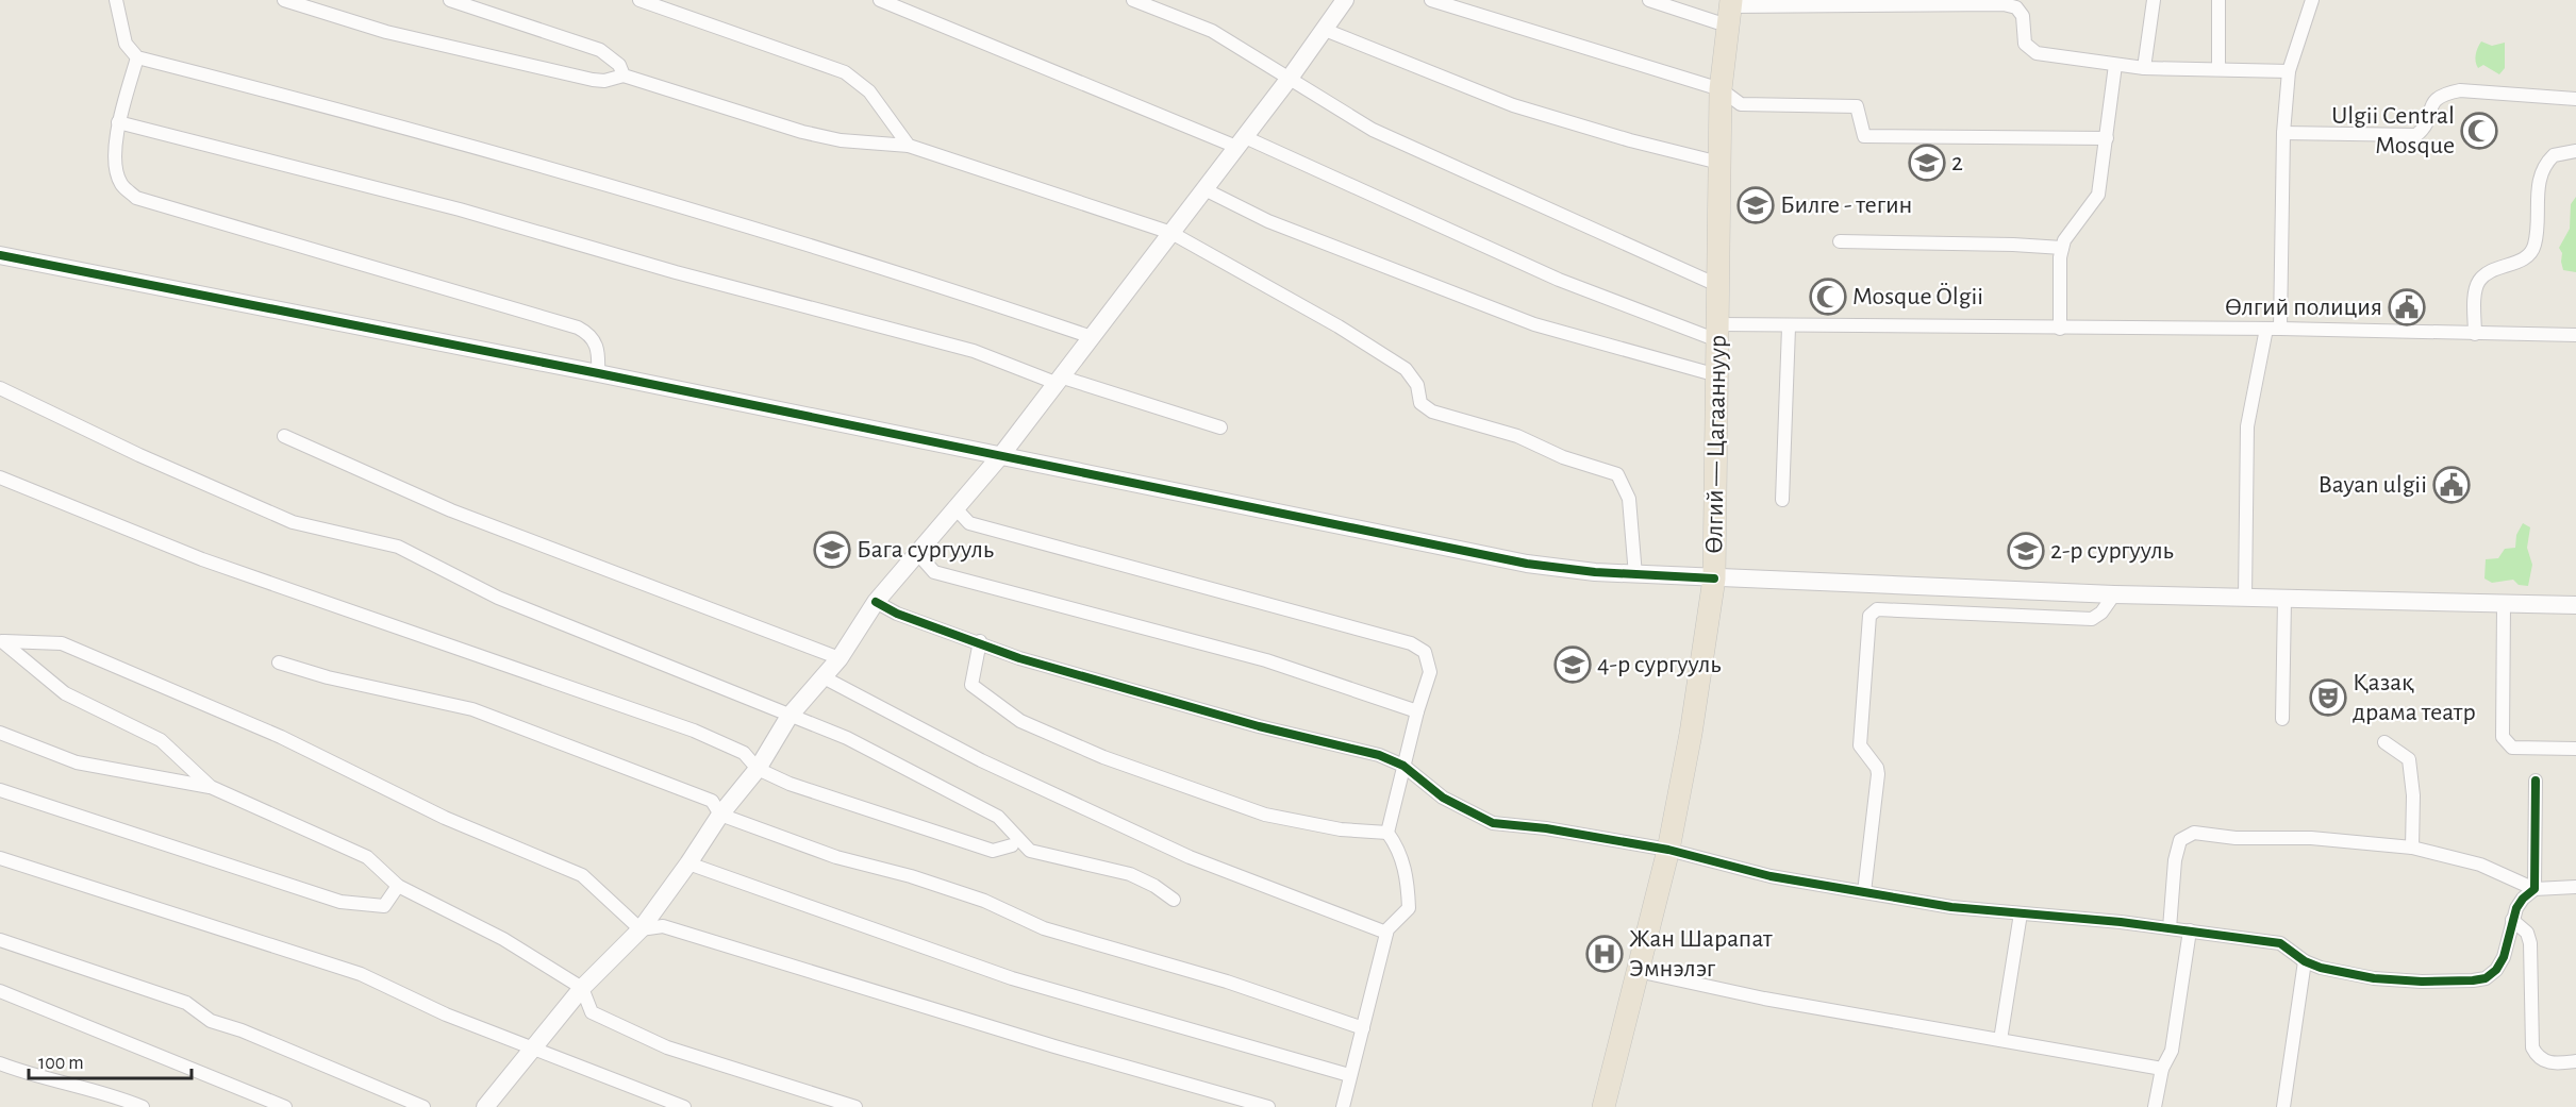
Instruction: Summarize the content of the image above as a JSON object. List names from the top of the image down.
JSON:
{
  "streets": {
    "highway": ["Өлгий — Цагааннуур"]
  },
  "places": {
    "mosque": ["Ulgii Central Mosque", "Mosque Ölgii"],
    "school or university": [
      "2",
      "Билге - тегин",
      "Бага сургууль",
      "2-р сургууль",
      "4-р сургууль"
    ],
    "public building": ["Өлгий полиция", "Bayan ulgii"],
    "theatre": ["Қазақ драма театр"],
    "hospital": ["Жан Шарапат Эмнэлэг"]
  },
  "scale_bar": "100 m"
}
